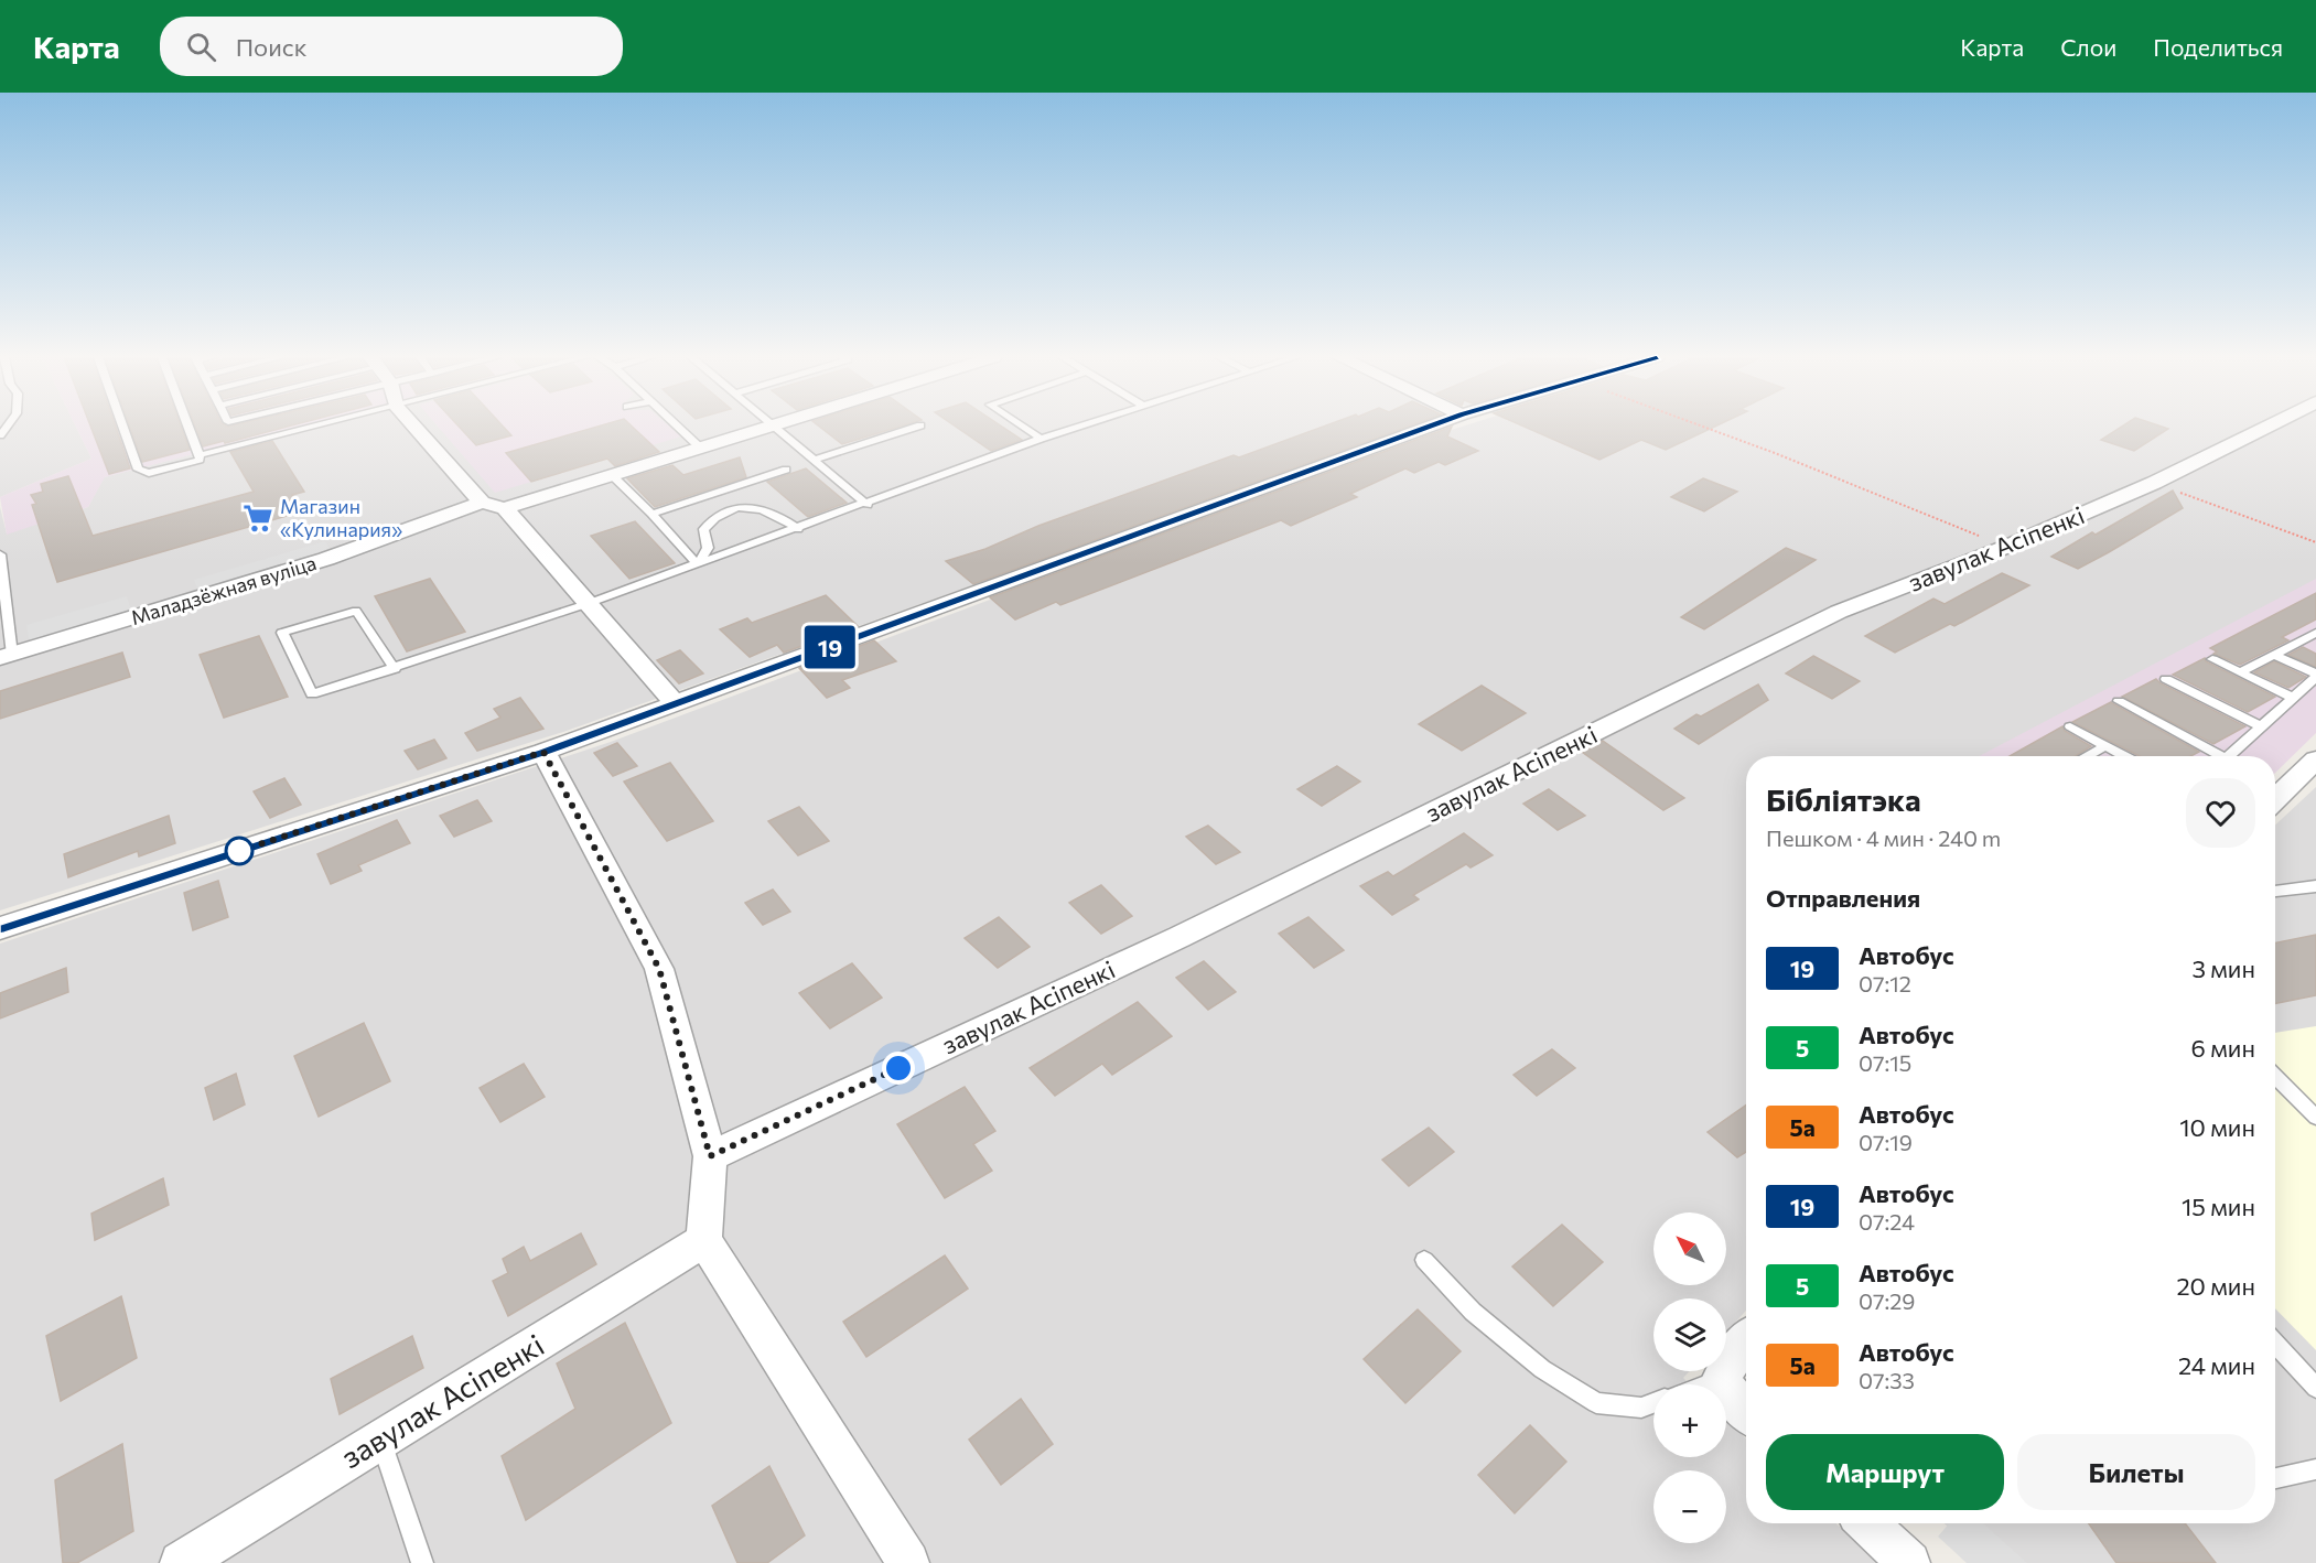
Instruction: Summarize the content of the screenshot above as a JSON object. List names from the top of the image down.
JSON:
{
  "streets": {
    "street": ["завулак Асіпенкі", "Маладзёжная вуліца"]
  },
  "places": {
    "supermarket": ["Магазин «Кулинария»"]
  },
  "lines": ["bus line 19"],
  "north": "top left",
  "page": {
    "header": "Карта",
    "search": "Поиск",
    "nav": ["Карта", "Слои", "Поделиться"],
    "on_map": "19",
    "heading": [
      ["Бібліятэка", "Пешком · 4 мин · 240 m"],
      "Отправления"
    ],
    "list": [
      {
        "mark": "19",
        "name": "Автобус",
        "note": "07:12",
        "value": "3 мин"
      },
      {
        "mark": "5",
        "name": "Автобус",
        "note": "07:15",
        "value": "6 мин"
      },
      {
        "mark": "5а",
        "name": "Автобус",
        "note": "07:19",
        "value": "10 мин"
      },
      {
        "mark": "19",
        "name": "Автобус",
        "note": "07:24",
        "value": "15 мин"
      },
      {
        "mark": "5",
        "name": "Автобус",
        "note": "07:29",
        "value": "20 мин"
      },
      {
        "mark": "5а",
        "name": "Автобус",
        "note": "07:33",
        "value": "24 мин"
      }
    ],
    "map_buttons": ["+", "−"],
    "buttons": ["Маршрут", "Билеты"]
  }
}
